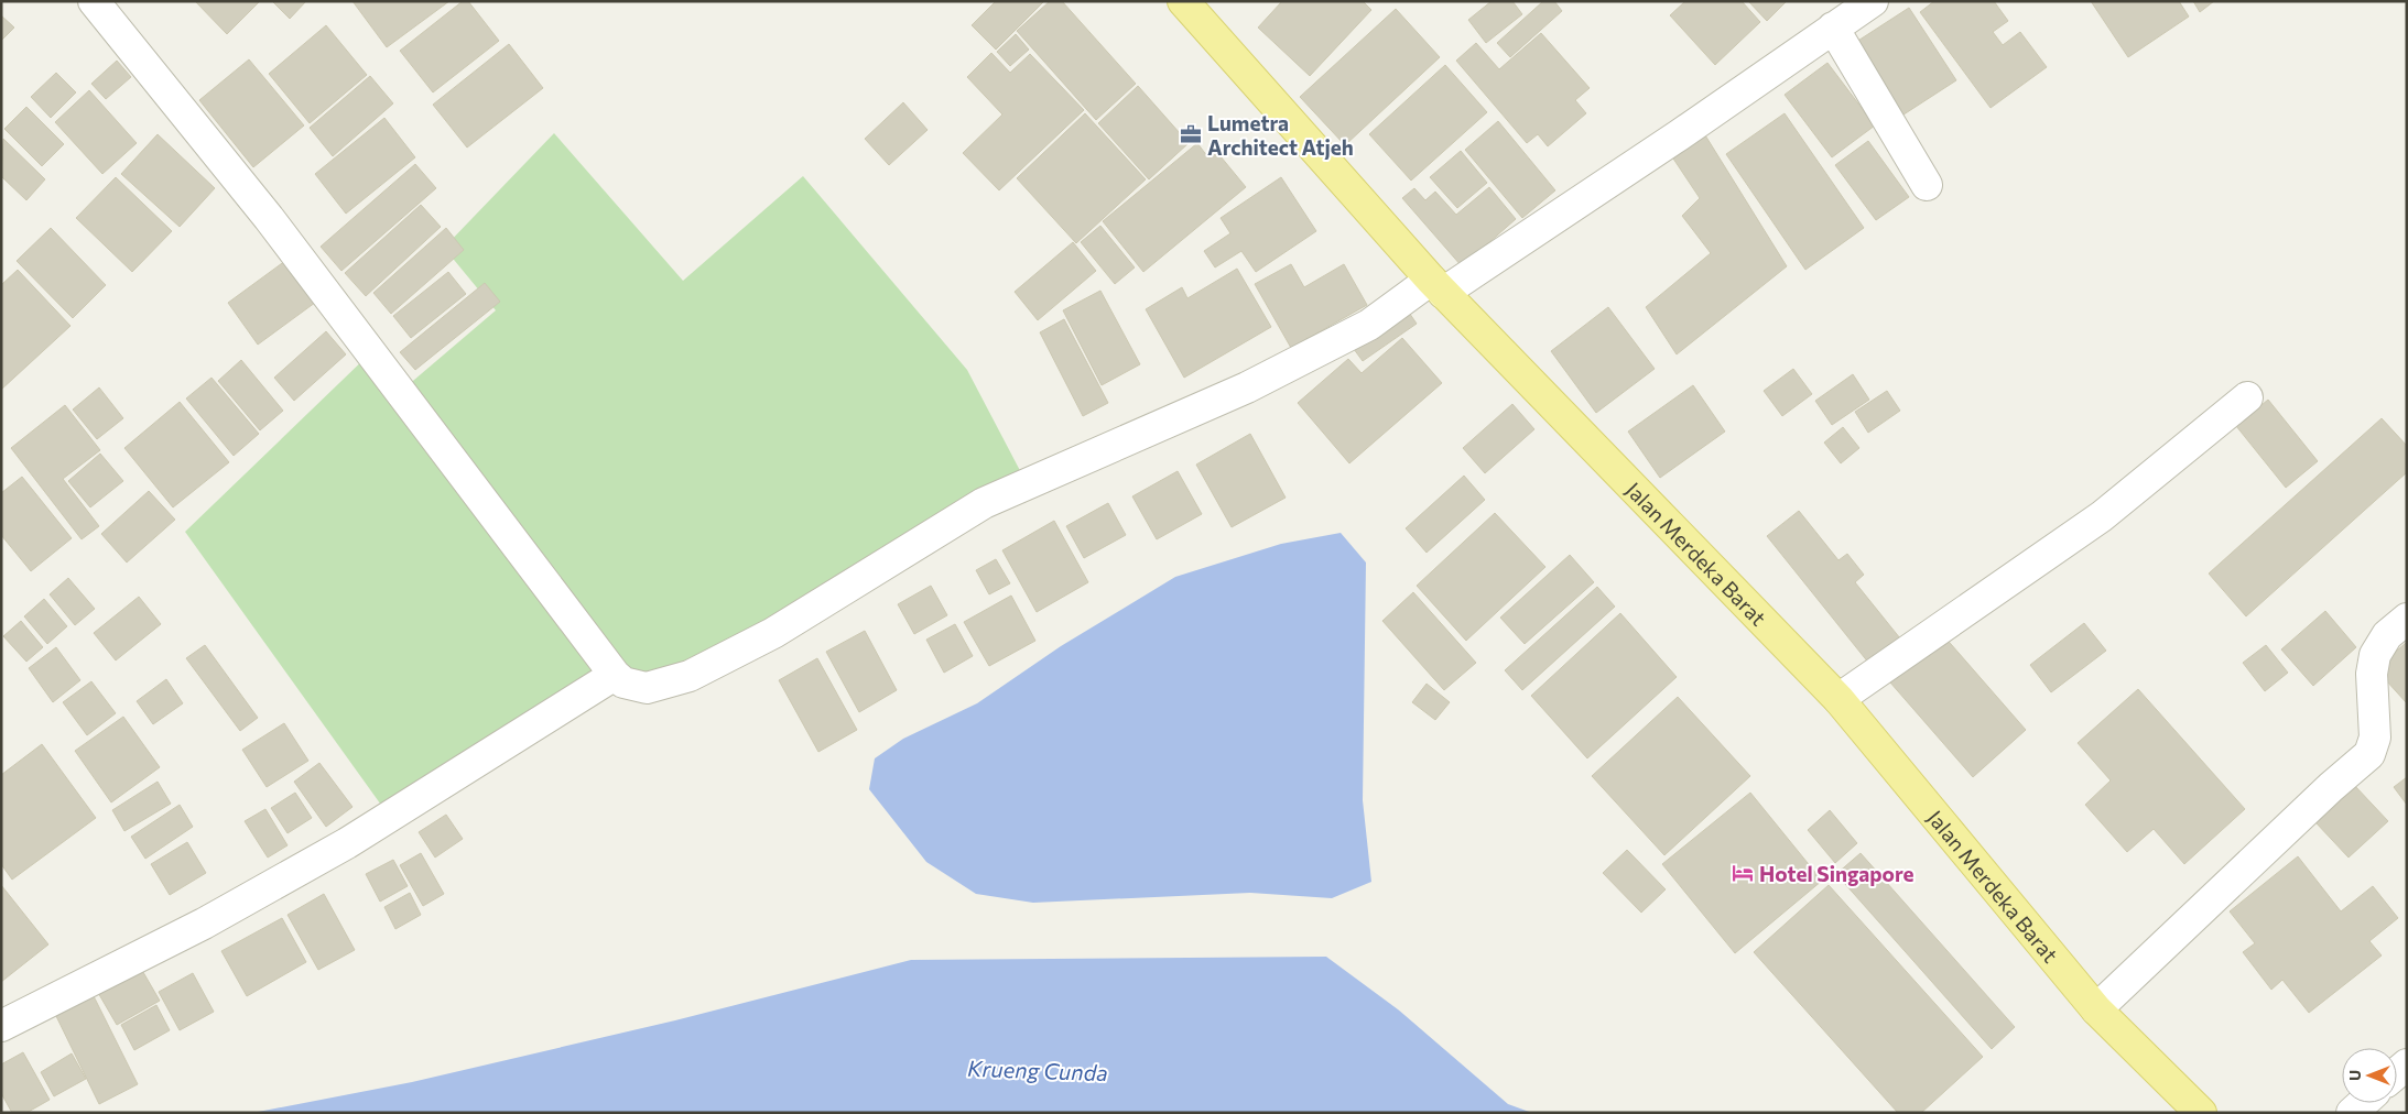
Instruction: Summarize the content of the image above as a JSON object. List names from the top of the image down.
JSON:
{
  "streets": {
    "main road": ["Jalan Merdeka Barat"]
  },
  "water": ["Krueng Cunda"],
  "places": {
    "office": ["Lumetra Architect Atjeh"],
    "hotel": ["Hotel Singapore"]
  },
  "north": "left"
}
